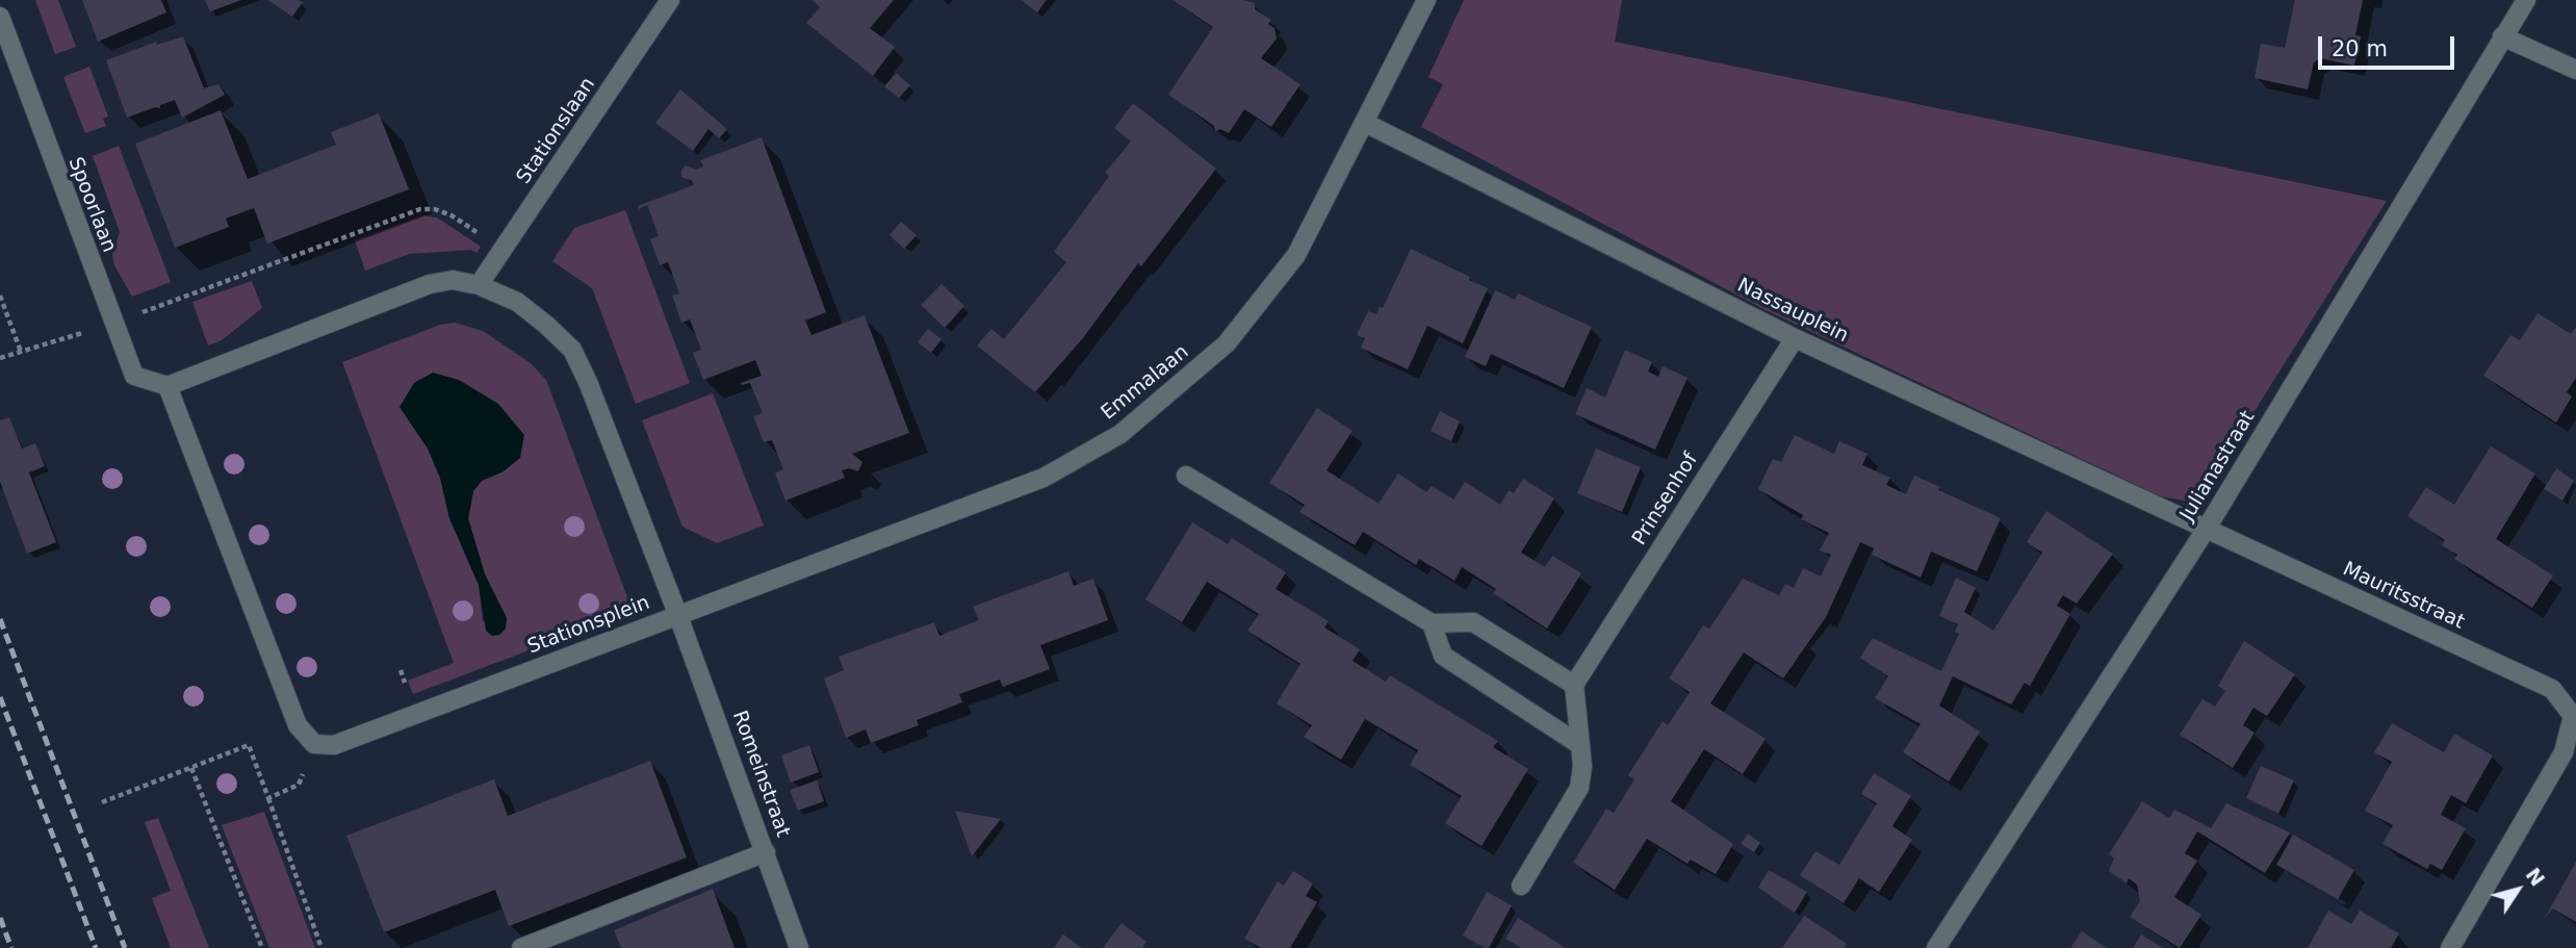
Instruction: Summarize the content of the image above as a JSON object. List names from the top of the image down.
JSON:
{
  "streets": {
    "street": [
      "Stationslaan",
      "Spoorlaan",
      "Nassauplein",
      "Emmalaan",
      "Julianastraat",
      "Prinsenhof",
      "Mauritsstraat",
      "Stationsplein",
      "Romeinstraat"
    ]
  },
  "crossings": [
    ["Stationslaan", "Stationsplein"],
    ["Spoorlaan", "Stationsplein"],
    ["Nassauplein", "Emmalaan"],
    ["Nassauplein", "Julianastraat"],
    ["Nassauplein", "Prinsenhof"],
    ["Nassauplein", "Mauritsstraat"],
    ["Emmalaan", "Stationsplein"],
    ["Emmalaan", "Romeinstraat"],
    ["Julianastraat", "Mauritsstraat"],
    ["Stationsplein", "Romeinstraat"]
  ],
  "scale_bar": "20 m",
  "north": "top right"
}
